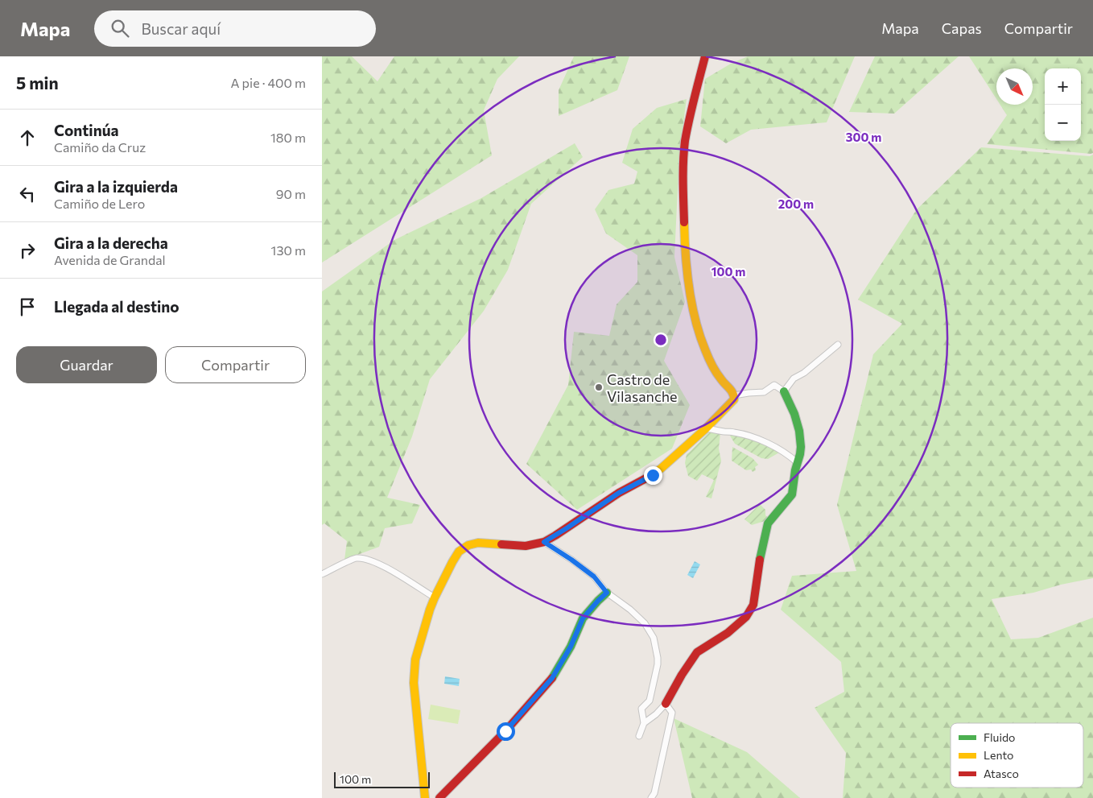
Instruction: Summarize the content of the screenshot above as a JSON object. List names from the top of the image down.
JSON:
{
  "places": ["Castro de Vilasanche"],
  "legend": ["Fluido", "Lento", "Atasco"],
  "scale_bar": "100 m",
  "north": "bottom right",
  "page": {
    "header": "Mapa",
    "search": "Buscar aquí",
    "nav": ["Mapa", "Capas", "Compartir"],
    "heading": ["5 min", "A pie · 400 m"],
    "map_buttons": ["+", "−"],
    "list": [
      ["Continúa", "Camiño da Cruz", "180 m"],
      ["Gira a la izquierda", "Camiño de Lero", "90 m"],
      ["Gira a la derecha", "Avenida de Grandal", "130 m"],
      "Llegada al destino"
    ],
    "buttons": ["Guardar", "Compartir"],
    "scale": "100 m"
  },
  "rings": ["300 m", "200 m", "100 m"]
}
